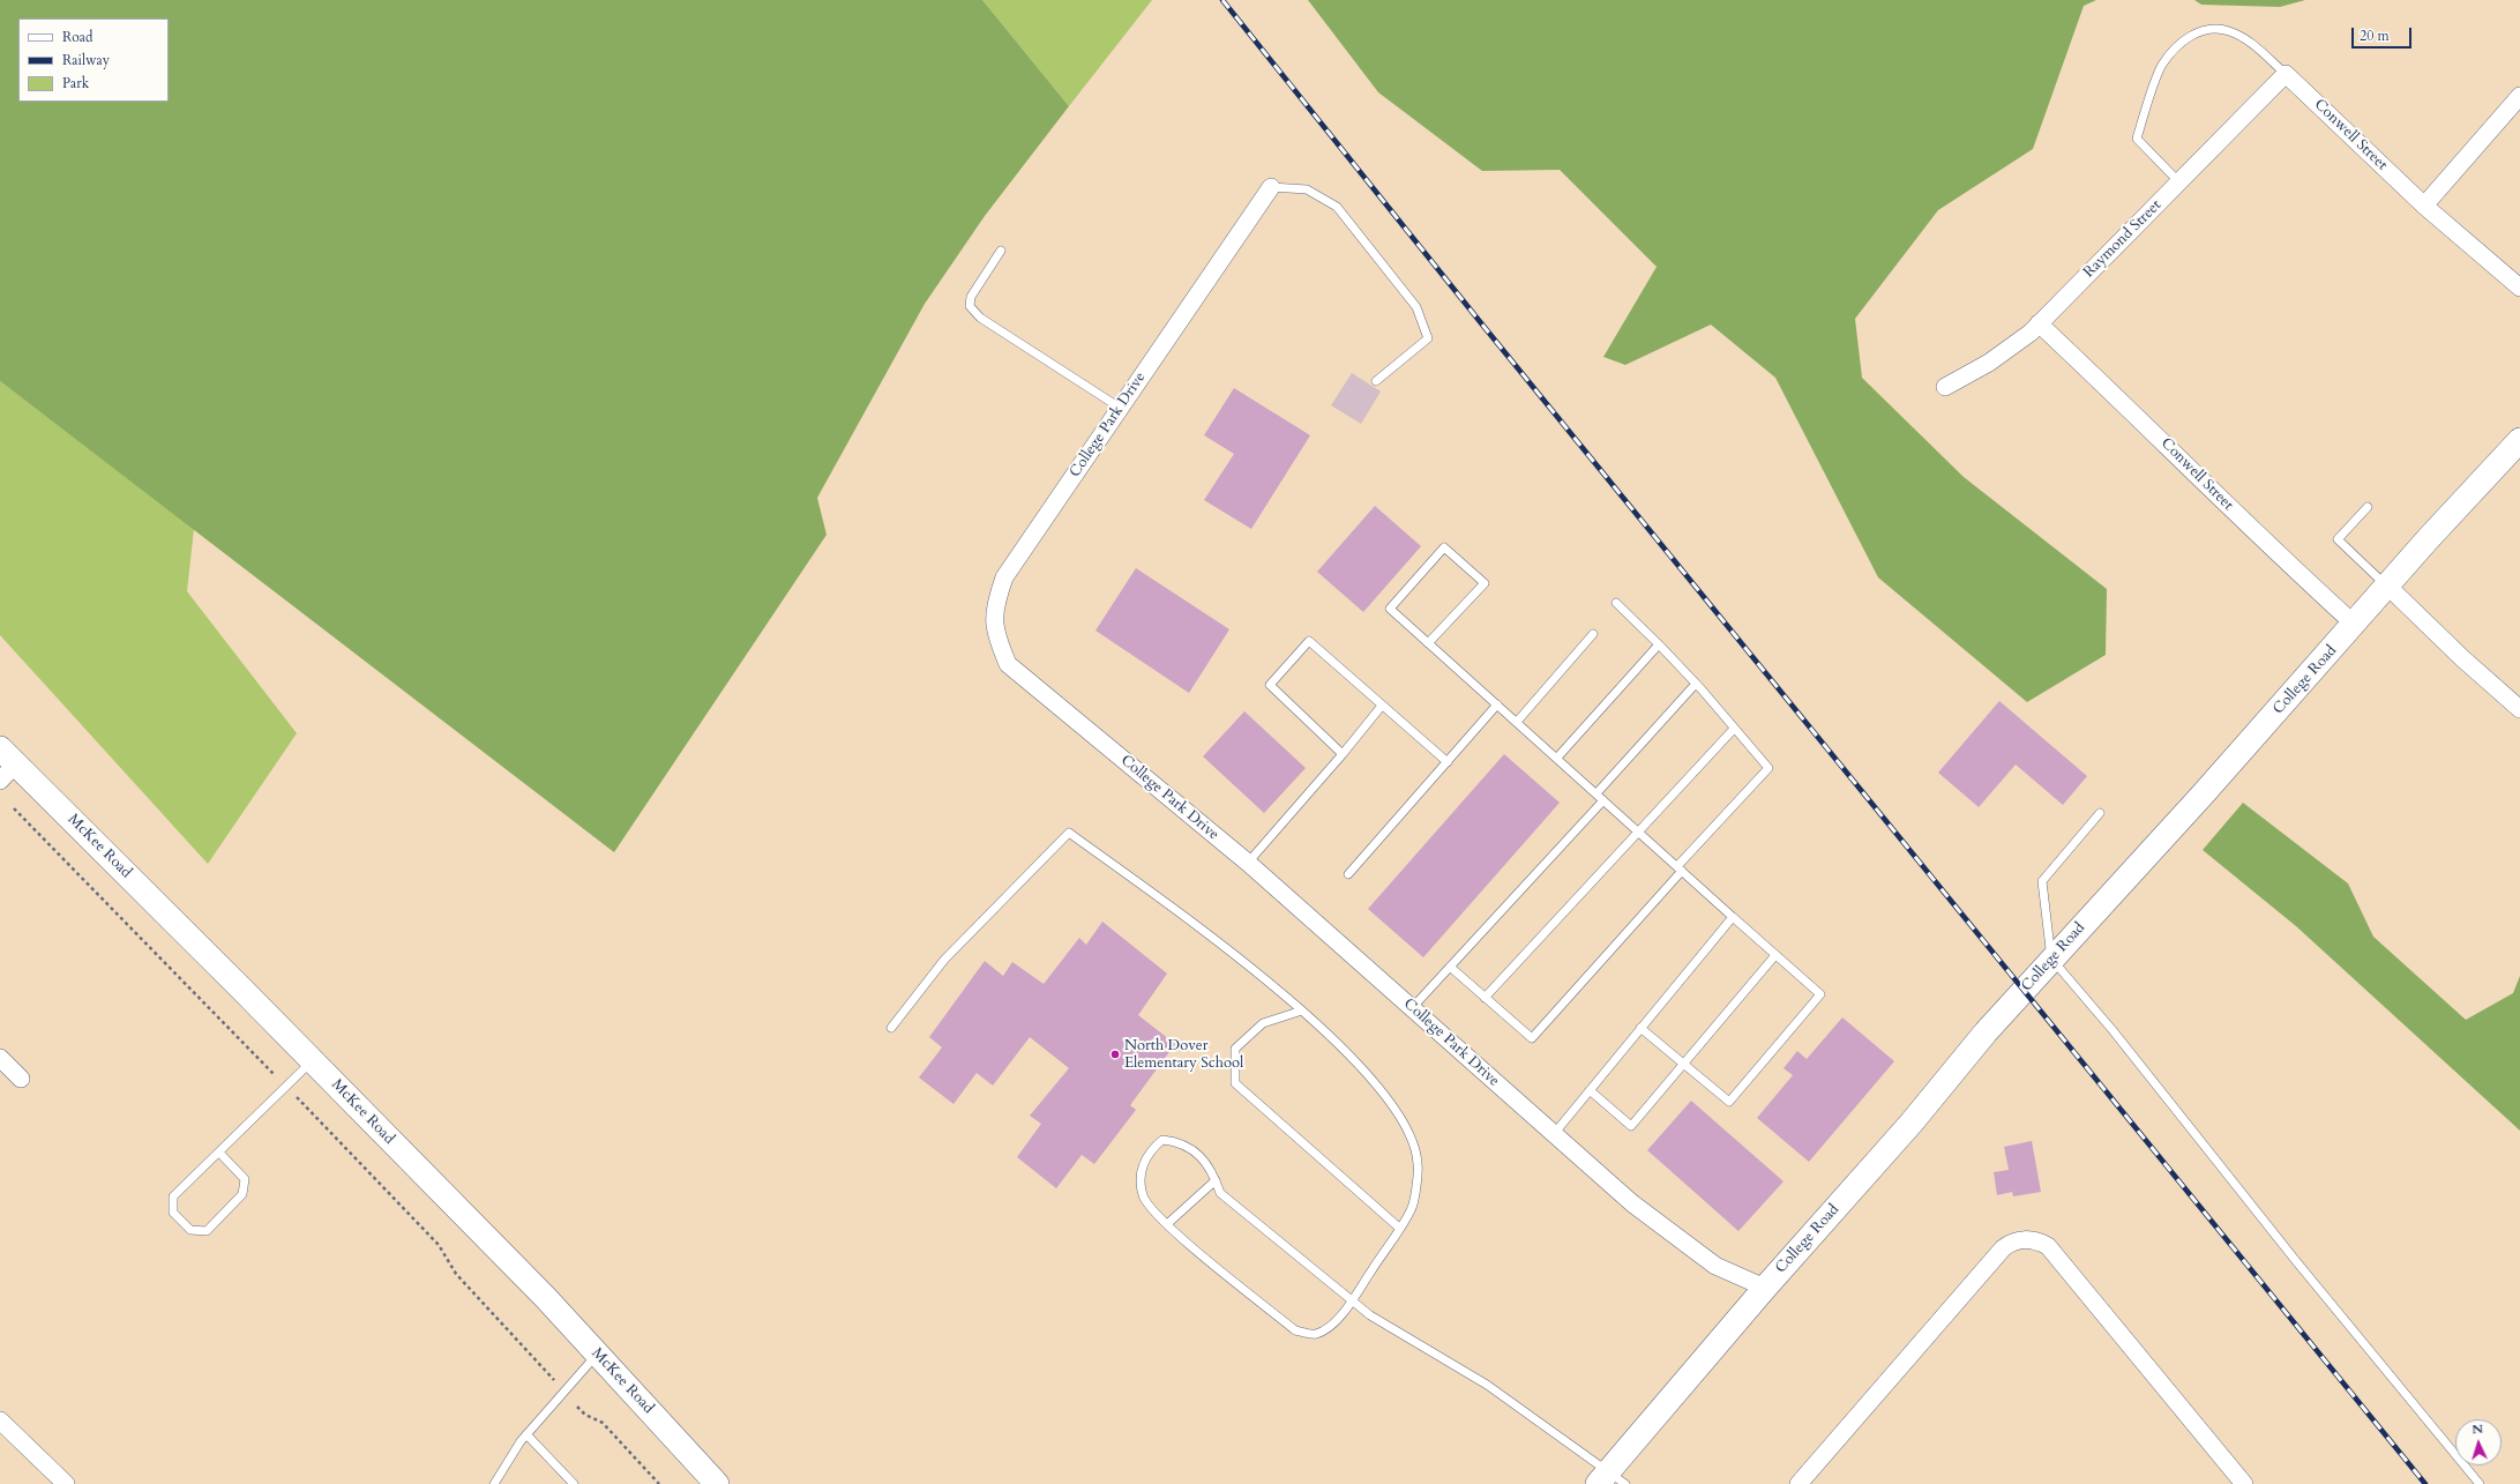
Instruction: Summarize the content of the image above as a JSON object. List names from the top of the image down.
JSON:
{
  "streets": {
    "street": [
      "Conwell Street",
      "Raymond Street",
      "College Park Drive",
      "College Road",
      "McKee Road"
    ]
  },
  "crossings": [
    ["Conwell Street", "Raymond Street"],
    ["Conwell Street", "College Road"],
    ["College Park Drive", "College Road"]
  ],
  "places": ["North Dover Elementary School"],
  "legend": ["Road", "Railway", "Park"],
  "scale_bar": "20 m",
  "north": "top"
}
